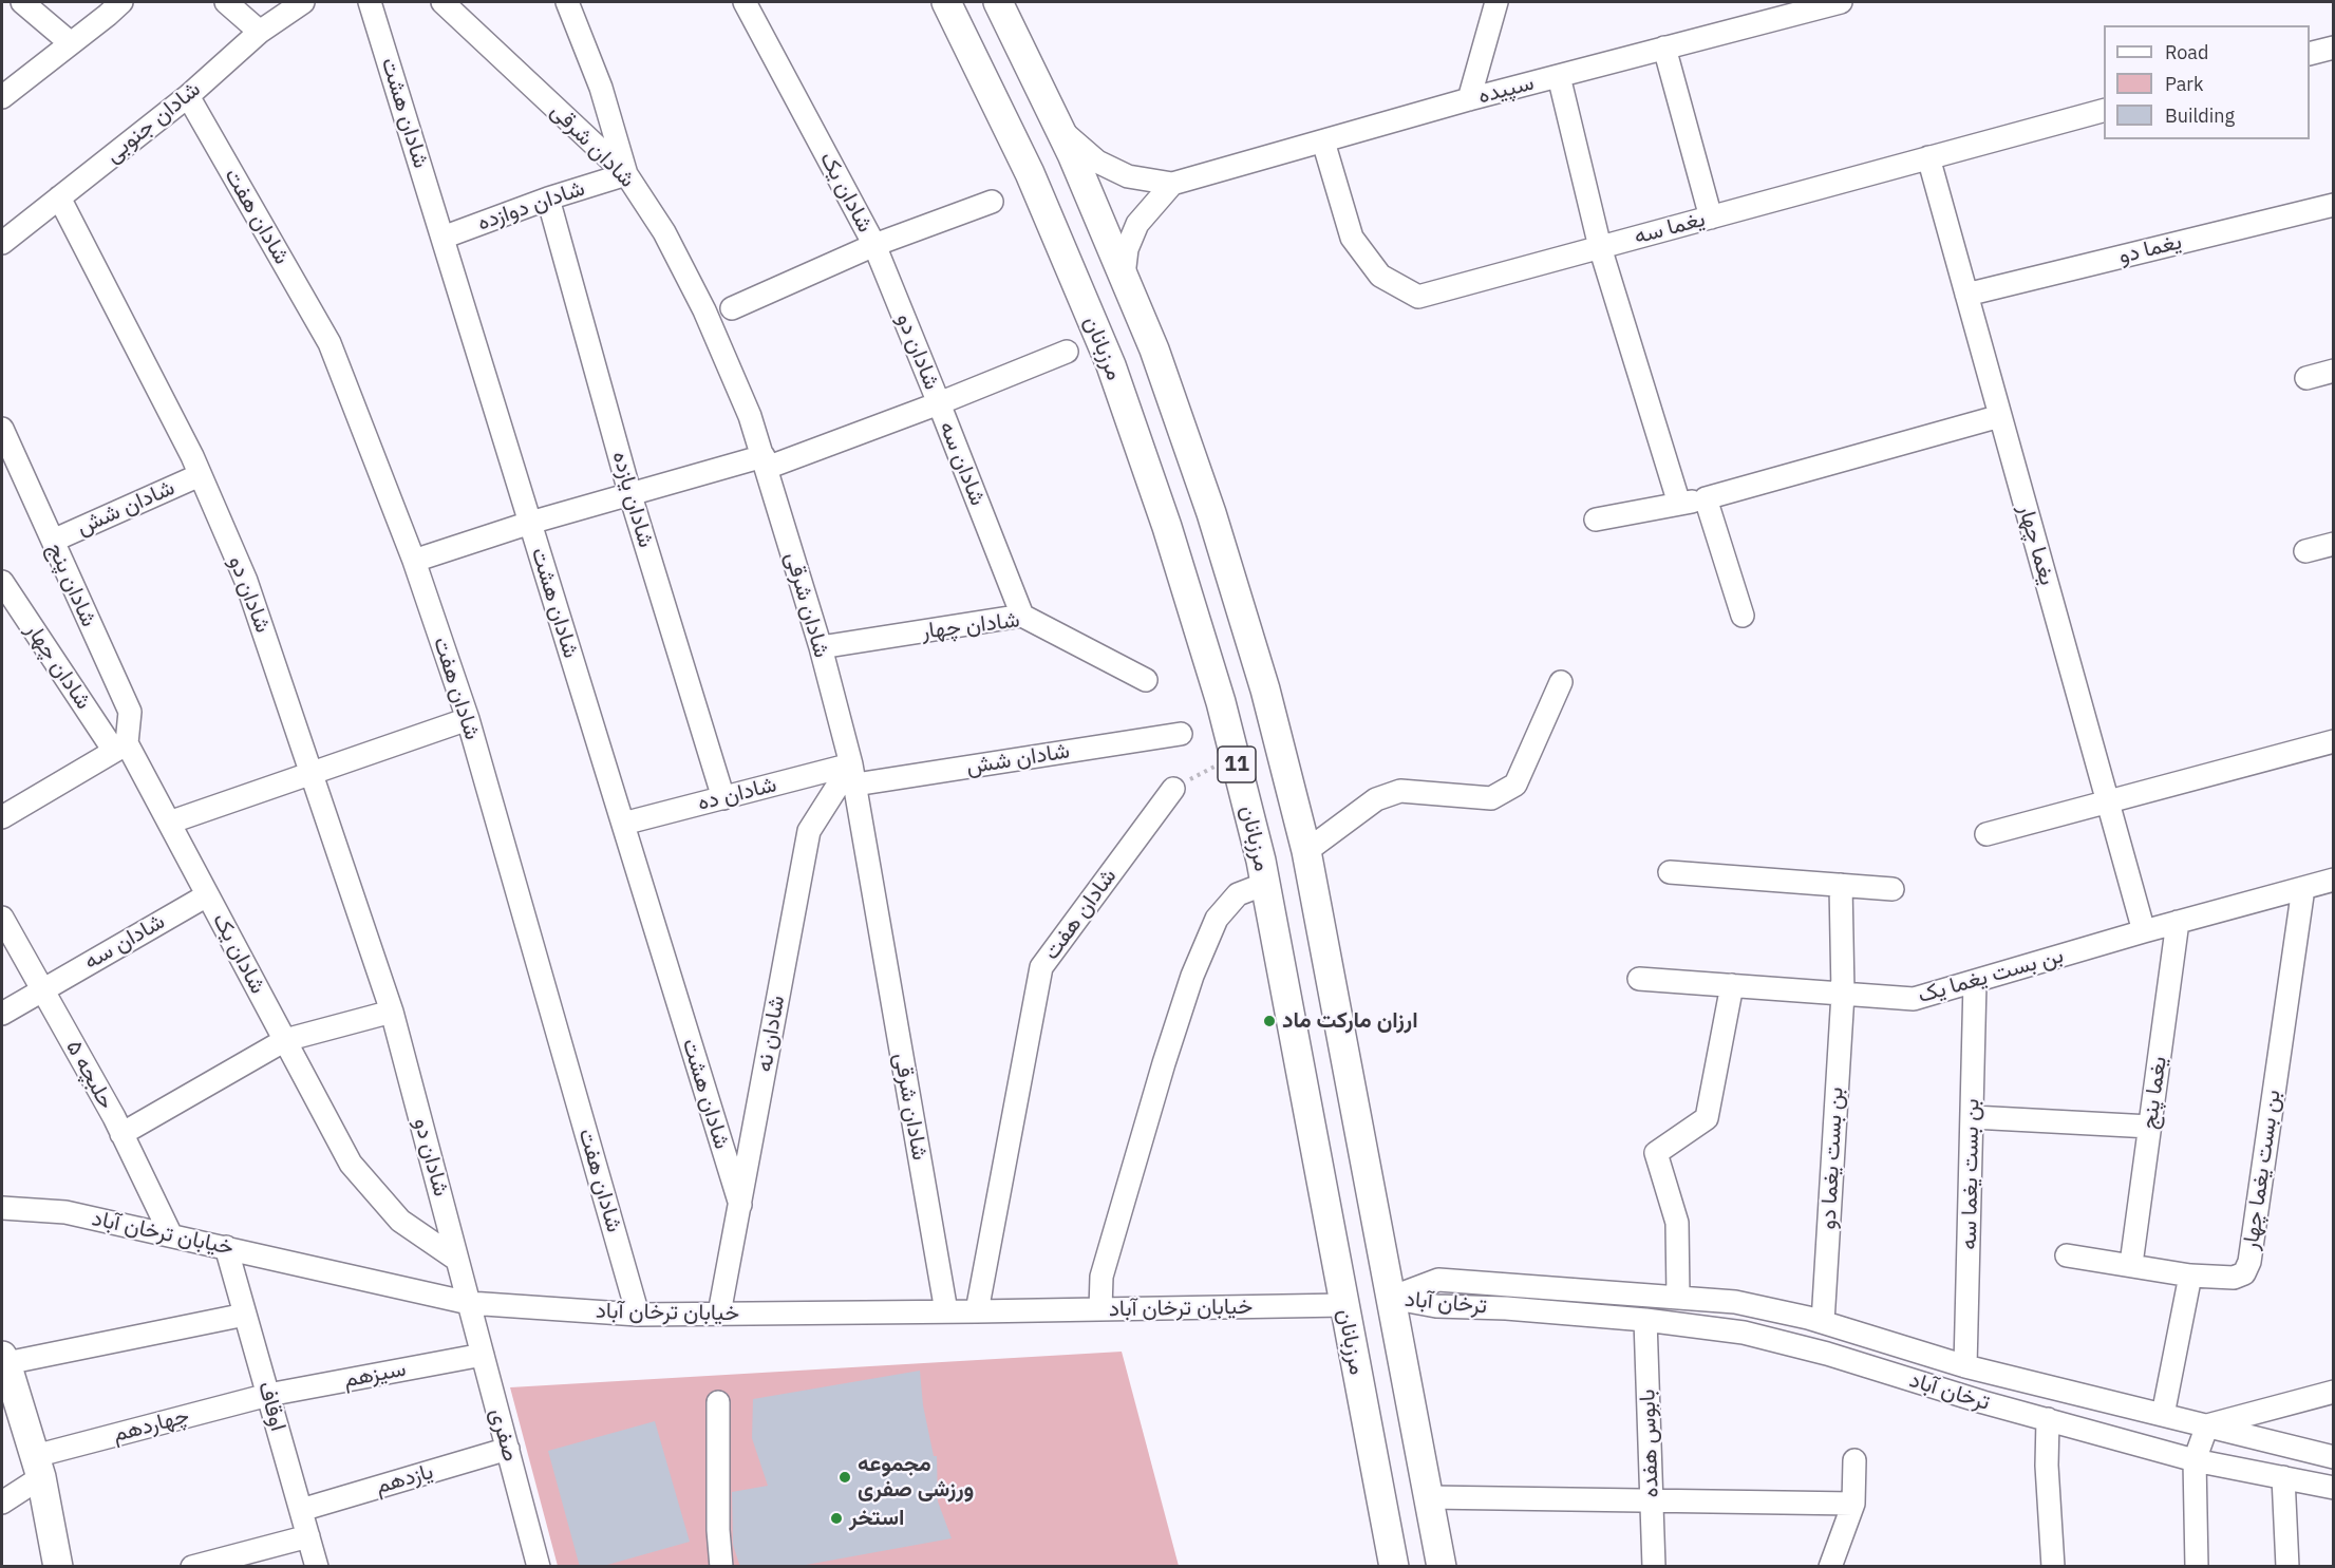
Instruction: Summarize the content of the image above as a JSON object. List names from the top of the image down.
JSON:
{
  "streets": {
    "main road": ["مرزبانان", "11"],
    "street": [
      "سپیده",
      "شادان هشت",
      "شادان جنوبی",
      "شادان شرقی",
      "شادان یک",
      "شادان دوازده",
      "شادان هفت",
      "یغما سه",
      "یغما دو",
      "شادان دو",
      "شادان سه",
      "شادان یازده",
      "شادان شش",
      "یغما چهار",
      "شادان پنج",
      "شادان چهار",
      "شادان ده",
      "بن بست یغما یک",
      "شادان نه",
      "حلبچه ۵",
      "یغما پنج",
      "بن بست یغما دو",
      "بن بست یغما چهار",
      "بن بست یغما سه",
      "خیابان ترخان آباد",
      "ترخان آباد",
      "سیزهم",
      "اوقاف",
      "چهاردهم",
      "صفری",
      "بابوس هفده",
      "یازدهم"
    ]
  },
  "crossings": [
    ["سپیده", "یغما سه"],
    ["سپیده", "11"],
    ["شادان هشت", "شادان دوازده"],
    ["شادان هشت", "شادان دو"],
    ["شادان هشت", "شادان ده"],
    ["شادان هشت", "شادان نه"],
    ["شادان جنوبی", "شادان هفت"],
    ["شادان جنوبی", "شادان دو"],
    ["شادان شرقی", "شادان دوازده"],
    ["شادان شرقی", "شادان دو"],
    ["شادان شرقی", "شادان شش"],
    ["شادان شرقی", "شادان چهار"],
    ["شادان شرقی", "شادان ده"],
    ["شادان شرقی", "شادان نه"],
    ["شادان شرقی", "خیابان ترخان آباد"],
    ["شادان یک", "شادان دو"],
    ["شادان یک", "شادان سه"],
    ["شادان یک", "شادان پنج"],
    ["شادان یک", "شادان چهار"],
    ["شادان دوازده", "شادان یازده"],
    ["شادان هفت", "شادان دو"],
    ["شادان هفت", "خیابان ترخان آباد"],
    ["یغما سه", "یغما چهار"],
    ["یغما دو", "یغما چهار"],
    ["مرزبانان", "خیابان ترخان آباد"],
    ["شادان دو", "شادان سه"],
    ["شادان دو", "شادان یازده"],
    ["شادان دو", "شادان شش"],
    ["شادان دو", "خیابان ترخان آباد"],
    ["شادان دو", "صفری"],
    ["شادان سه", "شادان چهار"],
    ["شادان سه", "حلبچه ۵"],
    ["شادان یازده", "شادان ده"],
    ["شادان شش", "شادان پنج"],
    ["شادان شش", "شادان ده"],
    ["شادان شش", "شادان نه"],
    ["یغما چهار", "بن بست یغما یک"],
    ["شادان پنج", "شادان چهار"],
    ["11", "ترخان آباد"],
    ["شادان ده", "شادان نه"],
    ["بن بست یغما یک", "یغما پنج"],
    ["بن بست یغما یک", "بن بست یغما دو"],
    ["بن بست یغما یک", "بن بست یغما چهار"],
    ["بن بست یغما یک", "بن بست یغما سه"],
    ["شادان نه", "خیابان ترخان آباد"],
    ["حلبچه ۵", "خیابان ترخان آباد"],
    ["یغما پنج", "بن بست یغما چهار"],
    ["بن بست یغما دو", "ترخان آباد"],
    ["بن بست یغما سه", "ترخان آباد"],
    ["خیابان ترخان آباد", "اوقاف"],
    ["خیابان ترخان آباد", "صفری"],
    ["ترخان آباد", "بابوس هفده"],
    ["سیزهم", "اوقاف"],
    ["سیزهم", "چهاردهم"],
    ["سیزهم", "صفری"],
    ["اوقاف", "چهاردهم"],
    ["اوقاف", "یازدهم"],
    ["صفری", "یازدهم"]
  ],
  "places": ["ارزان مارکت ماد", "مجموعه ورزشی صفری", "استخر"],
  "legend": ["Road", "Park", "Building"]
}
